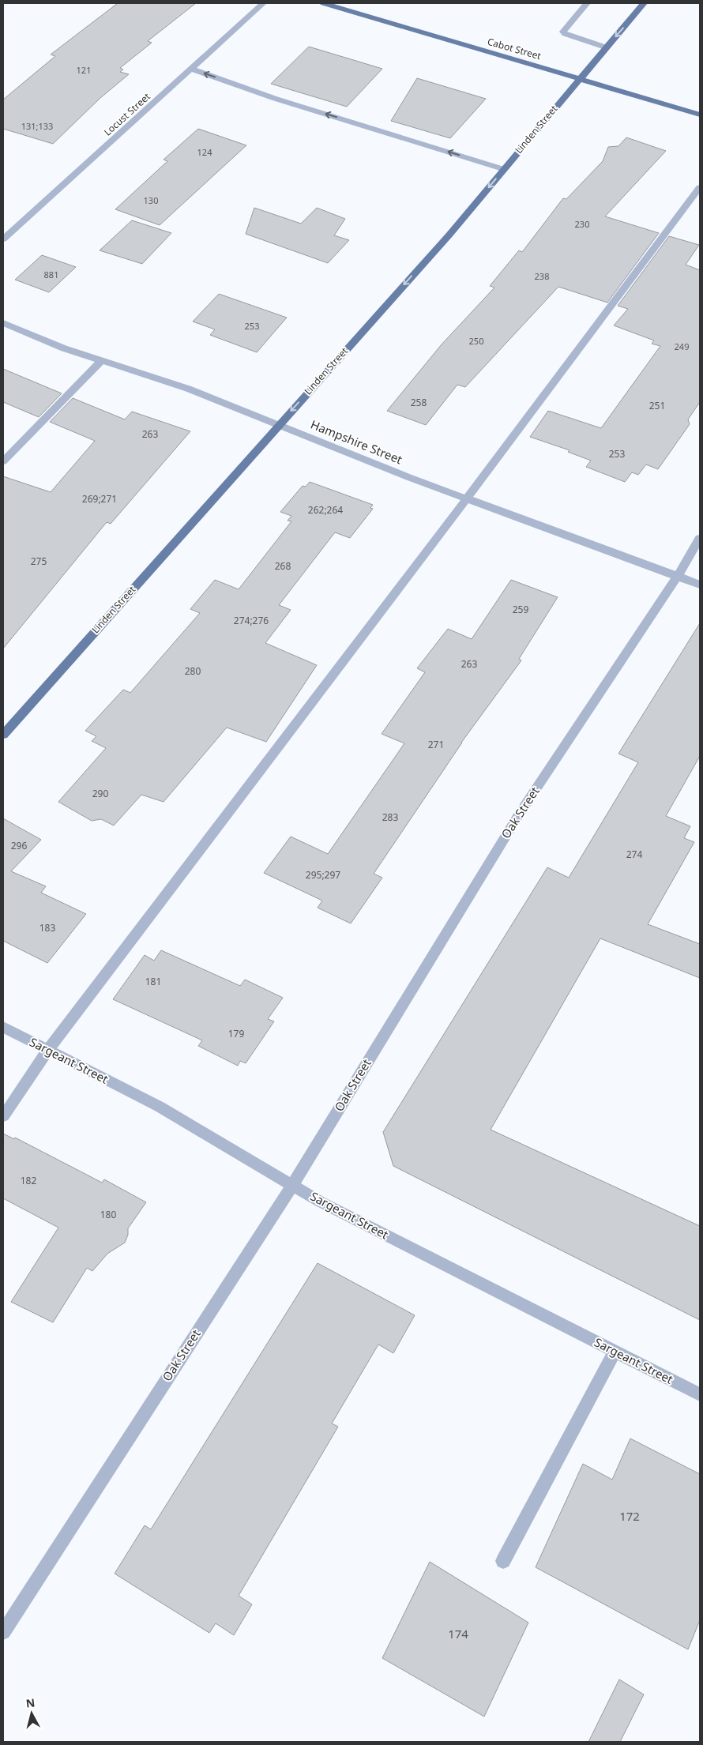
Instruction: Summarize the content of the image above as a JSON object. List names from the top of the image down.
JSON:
{
  "streets": {
    "main road": ["Cabot Street", "Linden Street"],
    "street": [
      "Locust Street",
      "Hampshire Street",
      "Oak Street",
      "Sargeant Street"
    ]
  },
  "crossings": [
    ["Cabot Street", "Linden Street"],
    ["Linden Street", "Hampshire Street"],
    ["Hampshire Street", "Oak Street"],
    ["Oak Street", "Sargeant Street"]
  ],
  "one_way": ["Linden Street"],
  "house_numbers": [
    "121",
    "131;133",
    "124",
    "130",
    "230",
    "881",
    "238",
    "253",
    "250",
    "249",
    "258",
    "251",
    "263",
    "253",
    "269;271",
    "262;264",
    "275",
    "268",
    "259",
    "274;276",
    "263",
    "280",
    "271",
    "290",
    "283",
    "296",
    "274",
    "295;297",
    "183",
    "181",
    "179",
    "182",
    "180",
    "172",
    "174"
  ],
  "north": "top"
}
